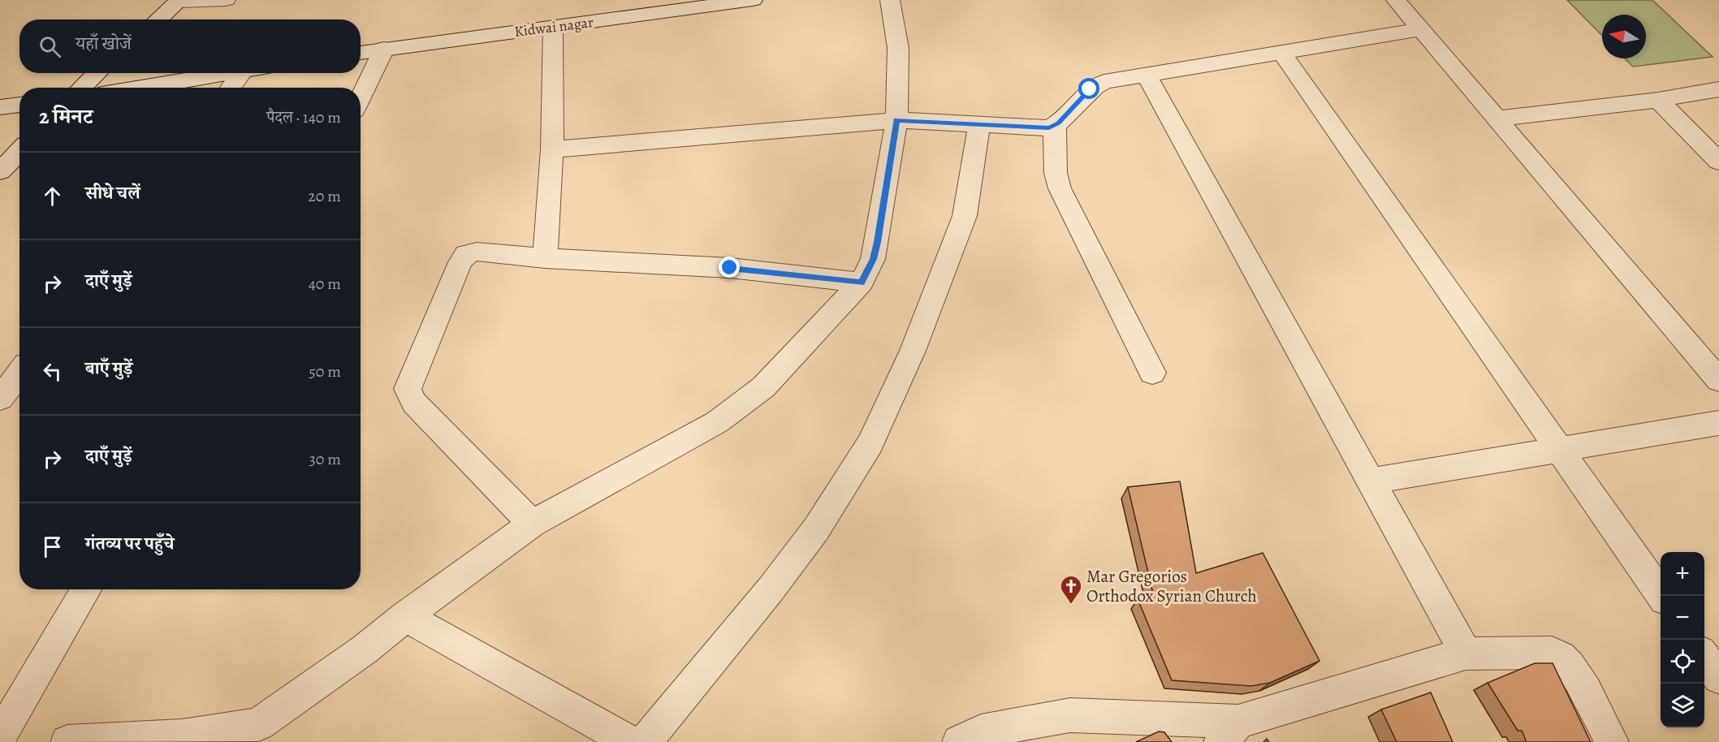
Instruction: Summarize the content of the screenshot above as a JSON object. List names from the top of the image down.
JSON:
{
  "streets": {
    "street": ["Kidwai nagar"]
  },
  "places": {
    "church": ["Mar Gregorios Orthodox Syrian Church"]
  },
  "north": "left",
  "page": {
    "search": "यहाँ खोजें",
    "heading": ["2 मिनट", "पैदल · 140 m"],
    "list": [
      ["सीधे चलें", "20 m"],
      ["दाएँ मुड़ें", "40 m"],
      ["बाएँ मुड़ें", "50 m"],
      ["दाएँ मुड़ें", "30 m"],
      "गंतव्य पर पहुँचे"
    ],
    "map_buttons": ["+", "−"]
  }
}
